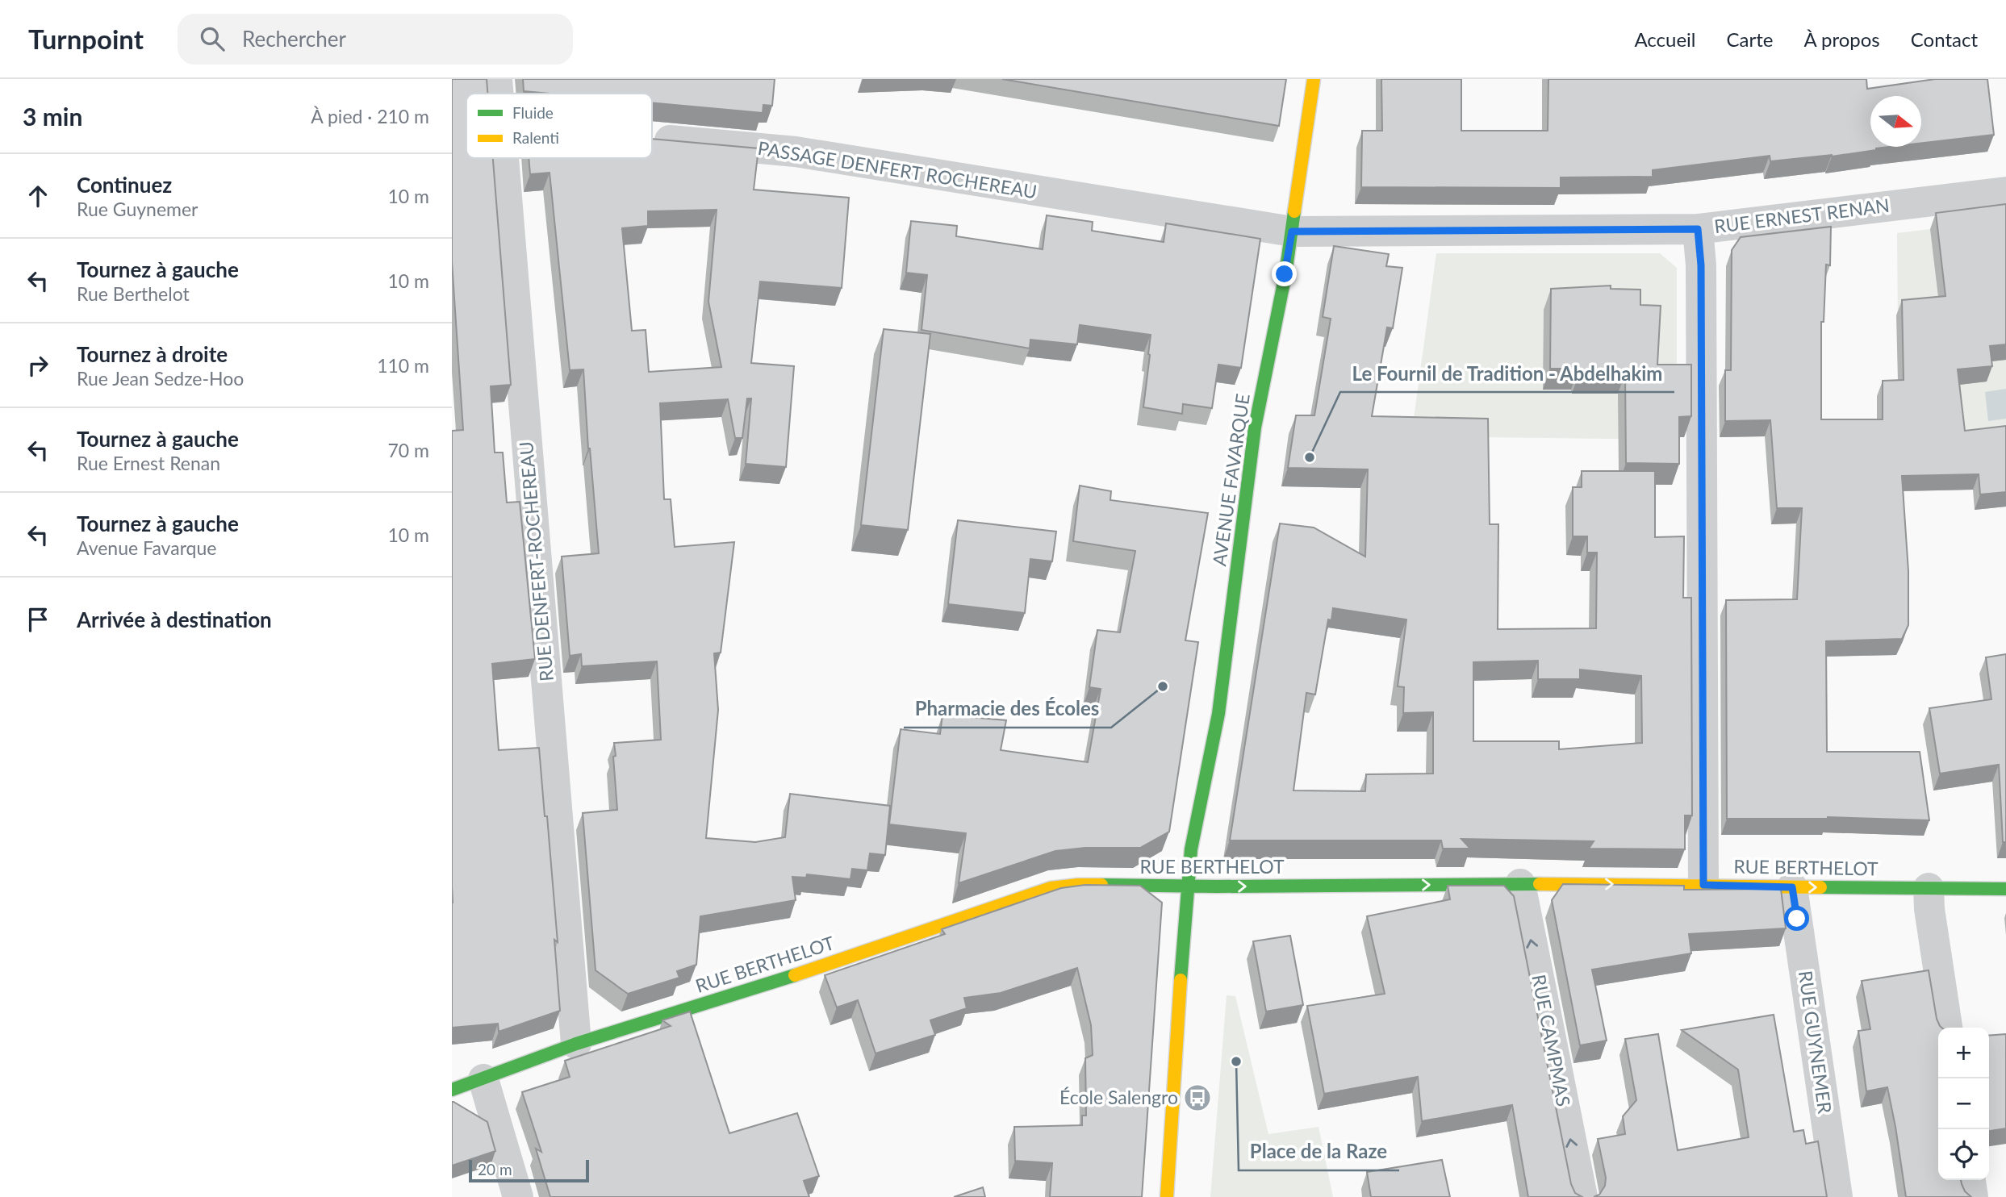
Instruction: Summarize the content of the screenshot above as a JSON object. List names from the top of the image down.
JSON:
{
  "streets": {
    "street": [
      "PASSAGE DENFERT ROCHEREAU",
      "RUE ERNEST RENAN",
      "AVENUE FAVARQUE",
      "RUE DENFERT-ROCHEREAU",
      "RUE BERTHELOT",
      "RUE CAMPMAS",
      "RUE GUYNEMER"
    ]
  },
  "crossings": [
    ["PASSAGE DENFERT ROCHEREAU", "RUE ERNEST RENAN"],
    ["PASSAGE DENFERT ROCHEREAU", "AVENUE FAVARQUE"],
    ["RUE ERNEST RENAN", "AVENUE FAVARQUE"],
    ["AVENUE FAVARQUE", "RUE BERTHELOT"],
    ["RUE DENFERT-ROCHEREAU", "RUE BERTHELOT"],
    ["RUE BERTHELOT", "RUE CAMPMAS"],
    ["RUE BERTHELOT", "RUE GUYNEMER"]
  ],
  "one_way": ["RUE BERTHELOT", "RUE CAMPMAS"],
  "places": {
    "other": ["Le Fournil de Tradition - Abdelhakim", "Pharmacie des Écoles", "Place de la Raze"],
    "bus stop": ["École Salengro"]
  },
  "legend": ["Fluide", "Ralenti"],
  "scale_bar": "20 m",
  "north": "right",
  "page": {
    "header": "Turnpoint",
    "search": "Rechercher",
    "nav": [
      "Accueil",
      "Carte",
      "À propos",
      "Contact"
    ],
    "heading": ["3 min", "À pied · 210 m"],
    "list": [
      ["Continuez", "Rue Guynemer", "10 m"],
      ["Tournez à gauche", "Rue Berthelot", "10 m"],
      ["Tournez à droite", "Rue Jean Sedze-Hoo", "110 m"],
      ["Tournez à gauche", "Rue Ernest Renan", "70 m"],
      ["Tournez à gauche", "Avenue Favarque", "10 m"],
      "Arrivée à destination"
    ],
    "map_buttons": ["+", "−"],
    "scale": "20 m"
  }
}
